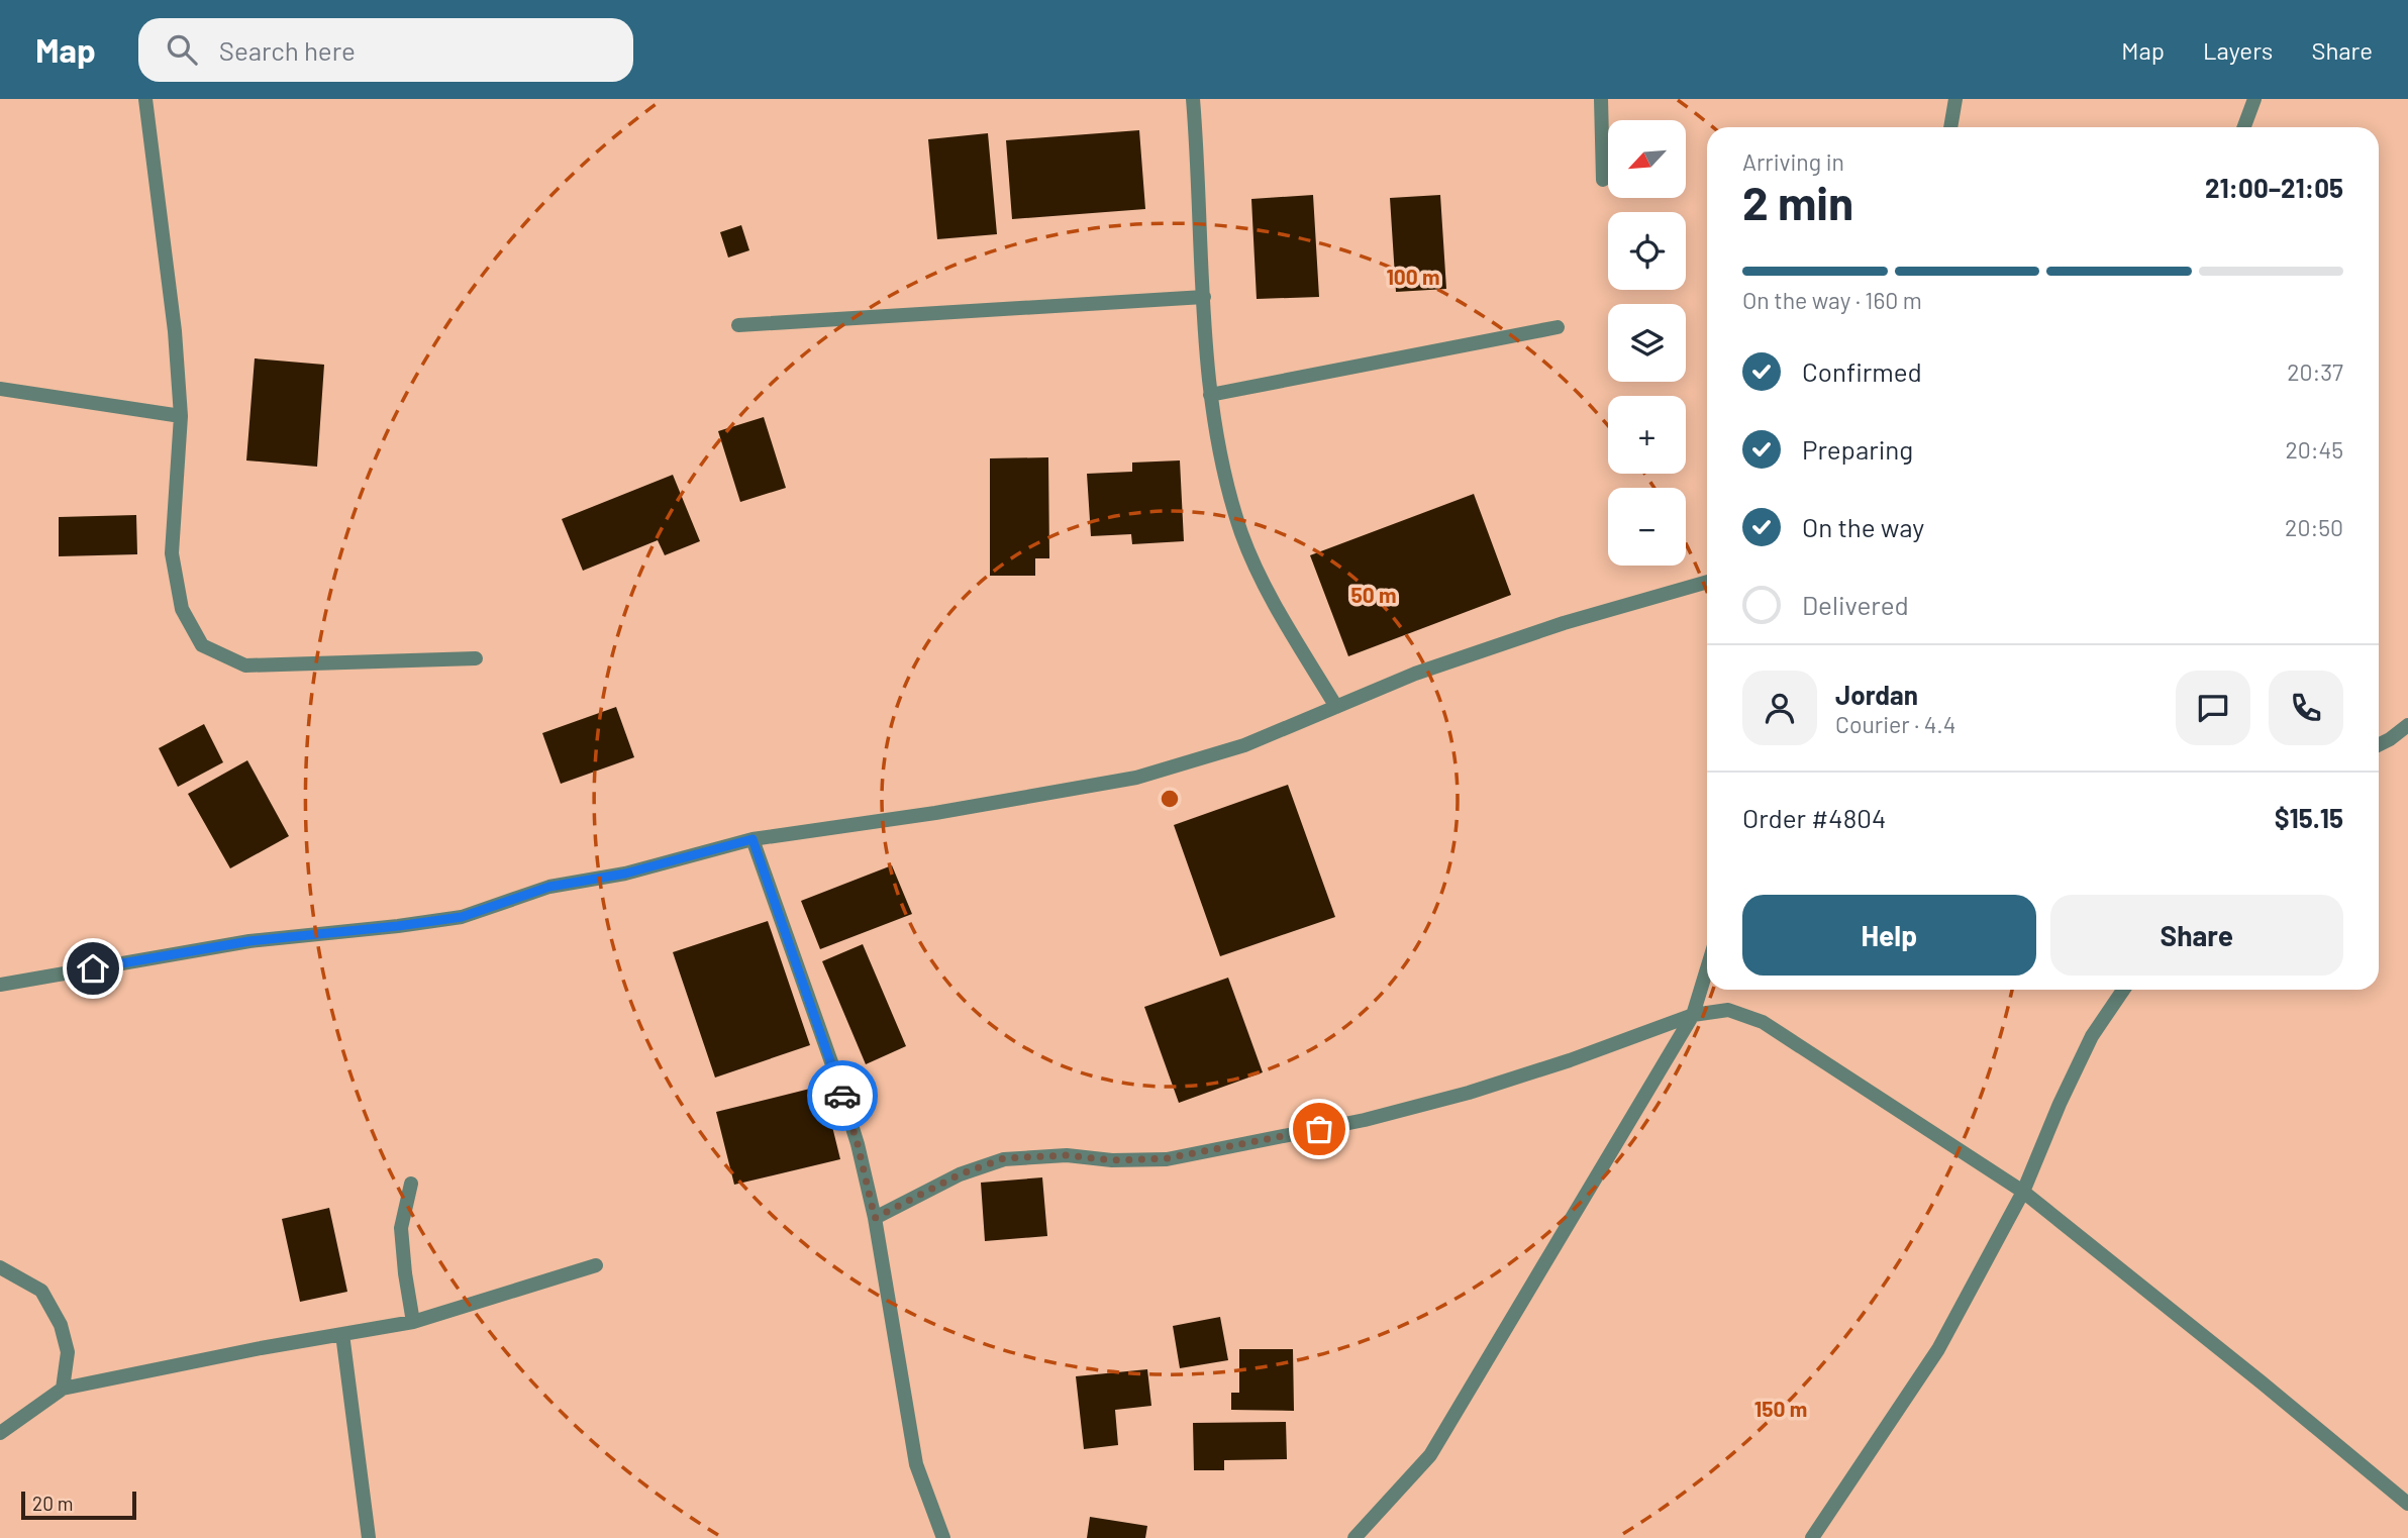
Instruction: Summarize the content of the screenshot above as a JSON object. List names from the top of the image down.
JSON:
{
  "scale_bar": "20 m",
  "north": "bottom left",
  "page": {
    "header": "Map",
    "search": "Search here",
    "nav": ["Map", "Layers", "Share"],
    "map_buttons": ["+", "−"],
    "heading": ["2 min", "Arriving in", "21:00–21:05"],
    "panel": [
      "Jordan",
      "Courier · 4.4",
      "Order #4804",
      "$15.15"
    ],
    "bar": "On the way · 160 m",
    "list": [
      ["Confirmed", "20:37"],
      ["Preparing", "20:45"],
      ["On the way", "20:50"],
      "Delivered"
    ],
    "buttons": ["Help", "Share"],
    "scale": "20 m"
  },
  "rings": ["100 m", "50 m", "150 m"]
}
